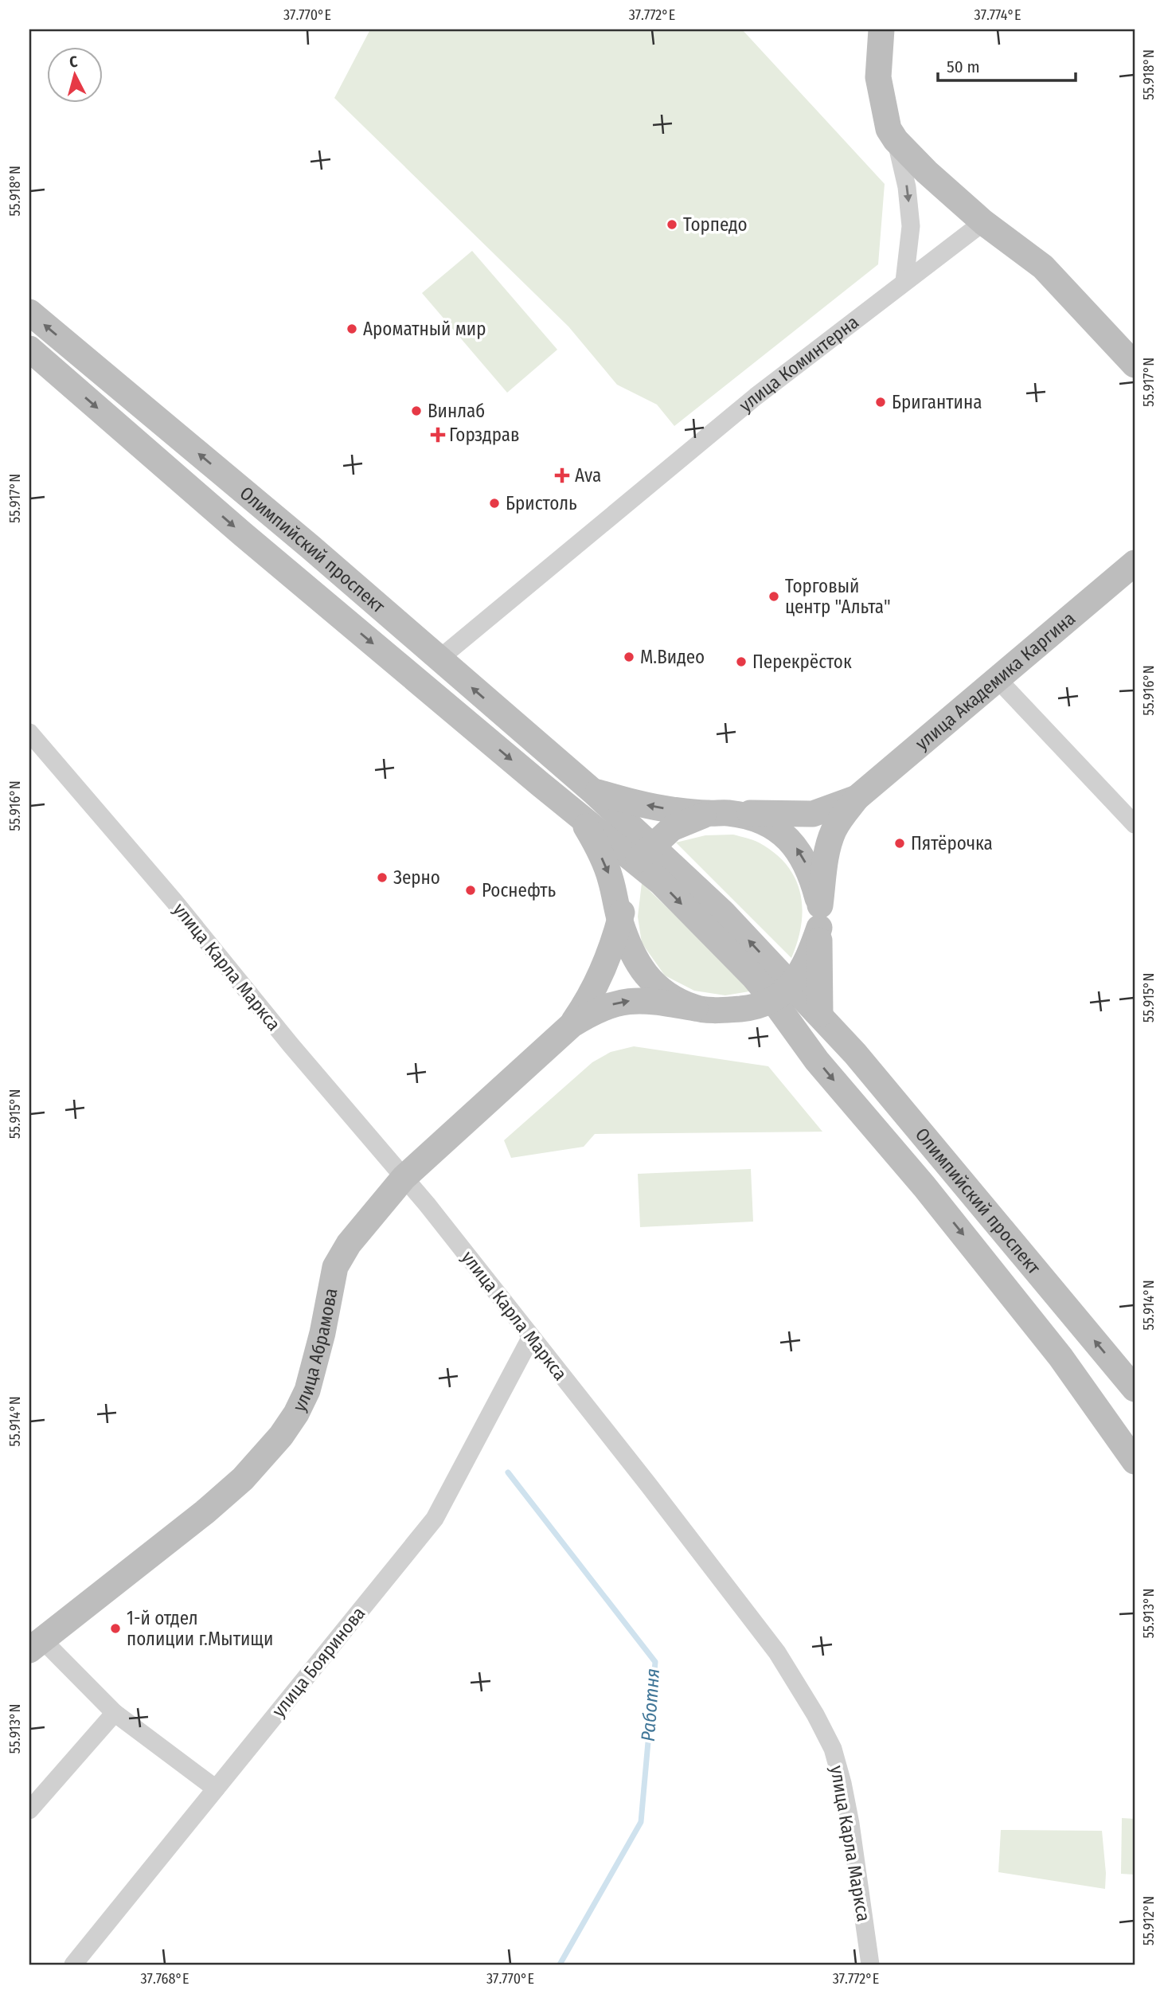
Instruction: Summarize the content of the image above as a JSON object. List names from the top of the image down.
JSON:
{
  "streets": {
    "street": [
      "улица Коминтерна",
      "Олимпийский проспект",
      "улица Академика Каргина",
      "улица Карла Маркса",
      "улица Абрамова",
      "улица Бояринова"
    ]
  },
  "crossings": [
    ["улица Коминтерна", "Олимпийский проспект"],
    ["улица Карла Маркса", "улица Абрамова"],
    ["улица Карла Маркса", "улица Бояринова"]
  ],
  "water": ["Работня"],
  "places": {
    "other": [
      "Торпедо",
      "Ароматный мир",
      "Бригантина",
      "Винлаб",
      "Бристоль",
      "Торговый центр \"Альта\"",
      "М.Видео",
      "Перекрёсток",
      "Пятёрочка",
      "Зерно",
      "Роснефть",
      "1-й отдел полиции г.Мытищи"
    ],
    "health": ["Горздрав", "Ava"]
  },
  "scale_bar": "50 m",
  "north": "top",
  "coordinates": [
    "37.770°E",
    "37.772°E",
    "37.774°E",
    "55.918°N",
    "55.917°N",
    "55.916°N",
    "55.915°N",
    "55.914°N",
    "55.913°N",
    "55.912°N",
    "37.768°E"
  ]
}
